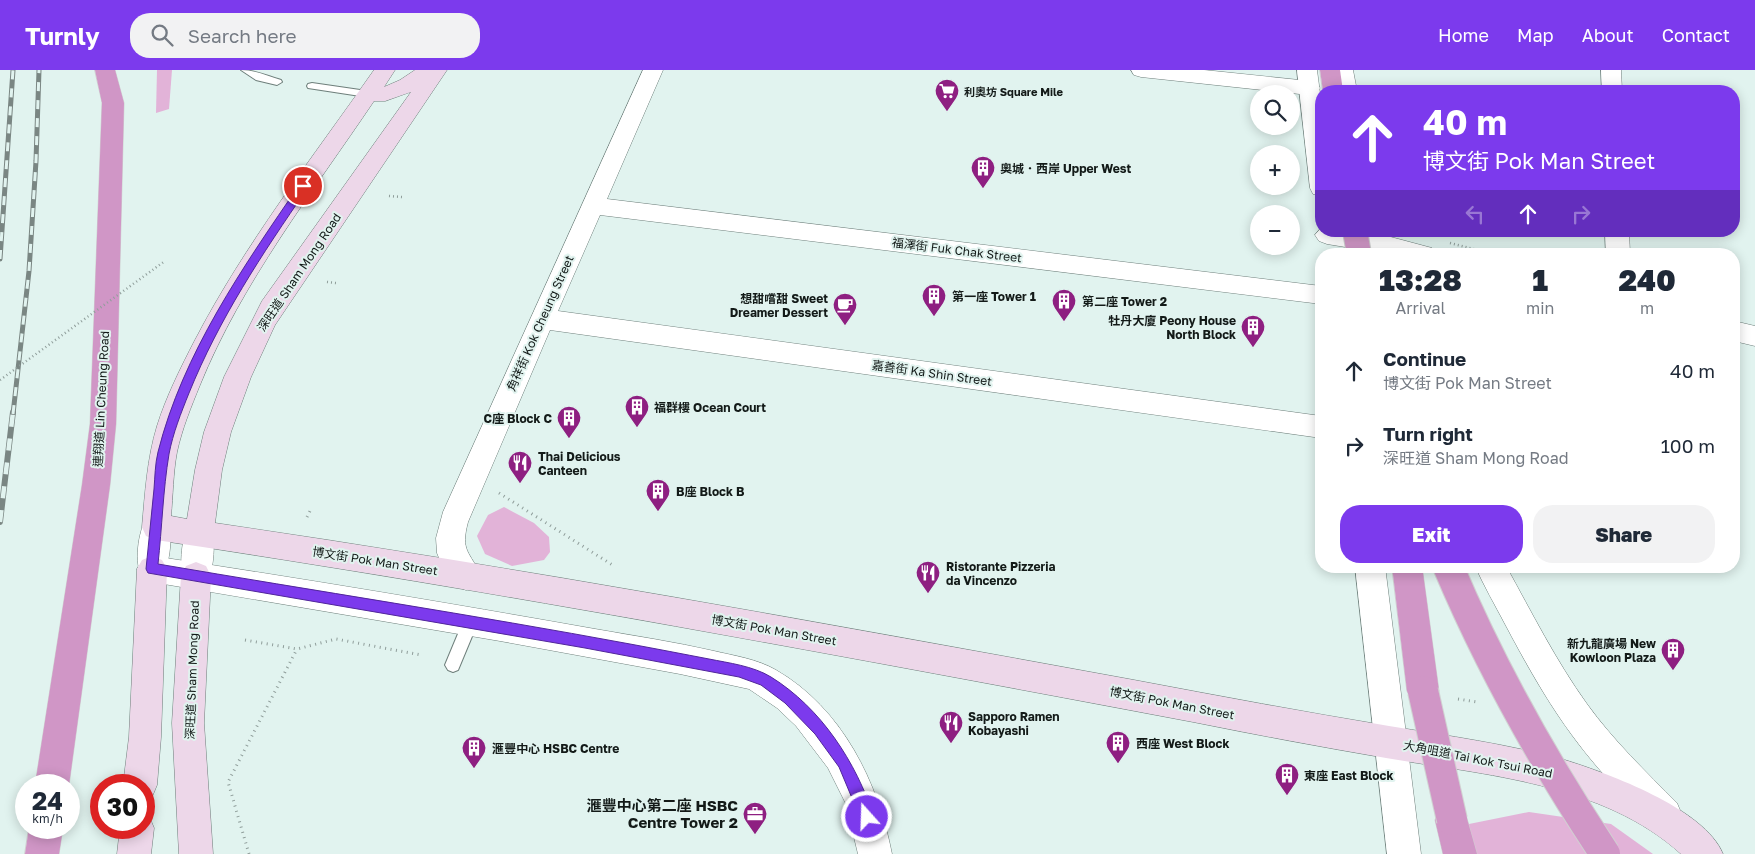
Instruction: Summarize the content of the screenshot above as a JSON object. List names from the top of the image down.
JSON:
{
  "streets": {
    "highway": ["連翔道 Lin Cheung Road"],
    "main road": ["深旺道 Sham Mong Road", "博文街 Pok Man Street", "大角咀道 Tai Kok Tsui Road"],
    "street": ["福澤街 Fuk Chak Street", "角祥街 Kok Cheung Street", "嘉善街 Ka Shin Street"]
  },
  "crossings": [
    ["福澤街 Fuk Chak Street", "角祥街 Kok Cheung Street"],
    ["深旺道 Sham Mong Road", "博文街 Pok Man Street"],
    ["角祥街 Kok Cheung Street", "嘉善街 Ka Shin Street"],
    ["角祥街 Kok Cheung Street", "博文街 Pok Man Street"],
    ["博文街 Pok Man Street", "大角咀道 Tai Kok Tsui Road"]
  ],
  "places": {
    "supermarket": ["利奧坊 Square Mile"],
    "building": [
      "奧城．西岸 Upper West",
      "第一座 Tower 1",
      "第二座 Tower 2",
      "牡丹大廈 Peony House North Block",
      "福群樓 Ocean Court",
      "C座 Block C",
      "B座 Block B",
      "新九龍廣場 New Kowloon Plaza",
      "西座 West Block",
      "滙豐中心 HSBC Centre",
      "東座 East Block"
    ],
    "cafe": ["想甜嚐甜 Sweet Dreamer Dessert"],
    "restaurant": ["Thai Delicious Canteen", "Ristorante Pizzeria da Vincenzo", "Sapporo Ramen Kobayashi"],
    "office": ["滙豐中心第二座 HSBC Centre Tower 2"]
  },
  "page": {
    "header": "Turnly",
    "search": "Search here",
    "nav": [
      "Home",
      "Map",
      "About",
      "Contact"
    ],
    "map_buttons": ["+", "−"],
    "turn": ["40 m", "博文街 Pok Man Street"],
    "eta": [
      "13:28",
      "Arrival",
      "1",
      "min",
      "240",
      "m"
    ],
    "list": [
      {
        "name": "Continue",
        "note": "博文街 Pok Man Street",
        "value": "40 m"
      },
      {
        "name": "Turn right",
        "note": "深旺道 Sham Mong Road",
        "value": "100 m"
      }
    ],
    "buttons": ["Exit", "Share"],
    "speed": "24 km/h",
    "limit": "30"
  }
}
